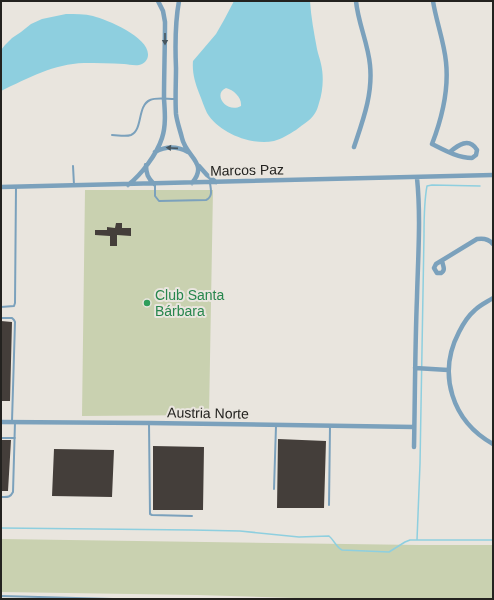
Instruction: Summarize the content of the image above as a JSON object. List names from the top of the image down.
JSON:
{
  "streets": {
    "street": ["Marcos Paz", "Austria Norte"]
  },
  "places": ["Club Santa Bárbara"]
}
